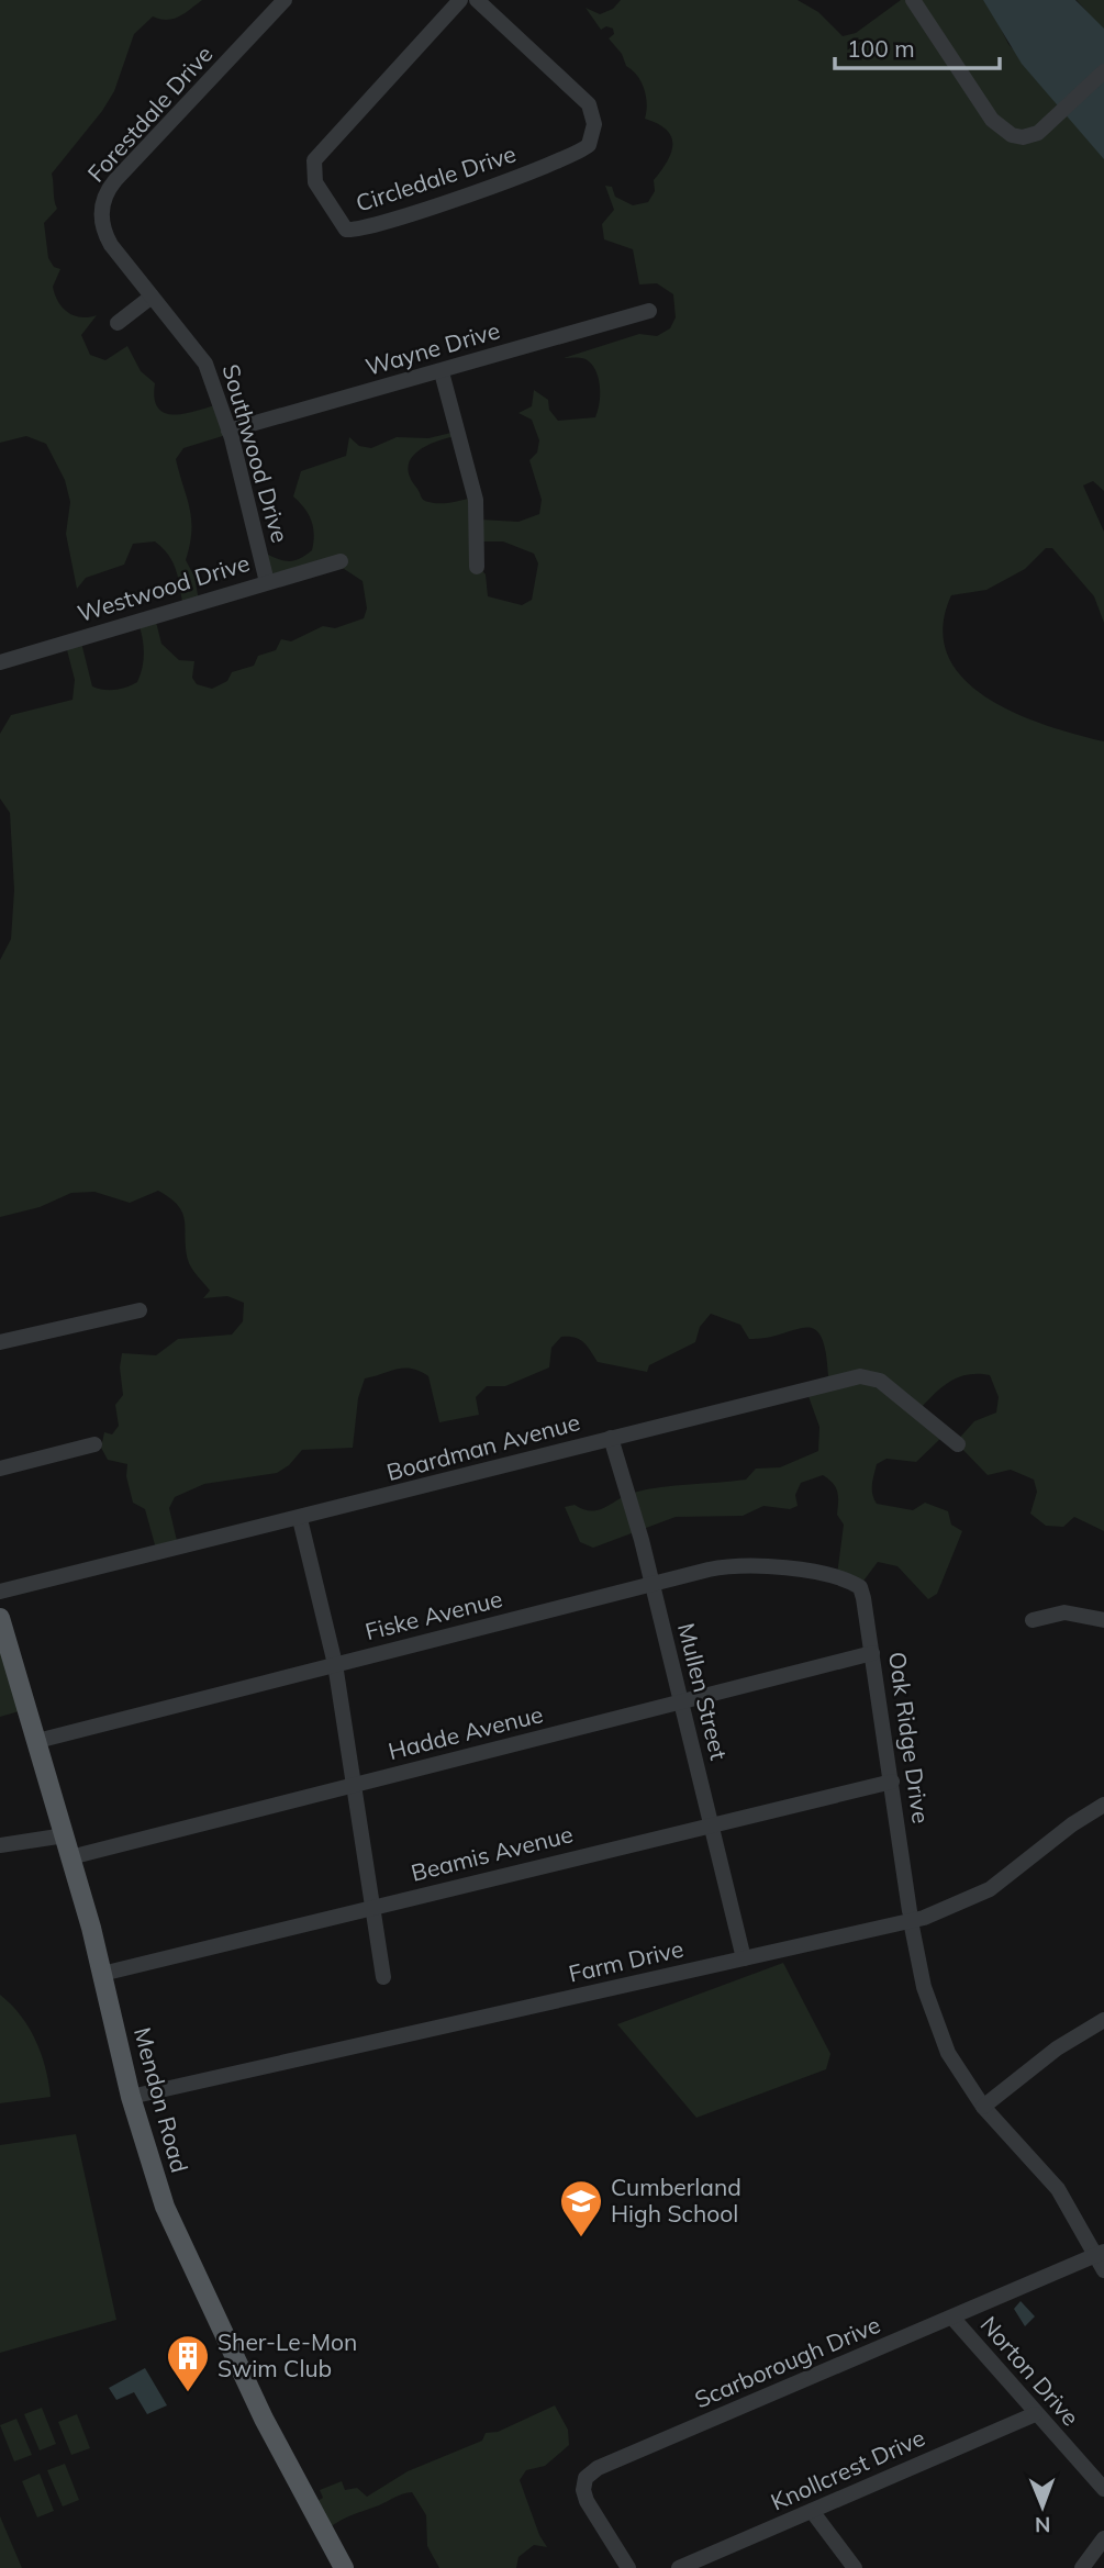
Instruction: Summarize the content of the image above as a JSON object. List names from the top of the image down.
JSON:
{
  "streets": {
    "main road": ["Mendon Road"],
    "street": [
      "Forestdale Drive",
      "Circledale Drive",
      "Wayne Drive",
      "Southwood Drive",
      "Westwood Drive",
      "Boardman Avenue",
      "Fiske Avenue",
      "Mullen Street",
      "Hadde Avenue",
      "Oak Ridge Drive",
      "Beamis Avenue",
      "Farm Drive",
      "Scarborough Drive",
      "Norton Drive",
      "Knollcrest Drive"
    ]
  },
  "crossings": [
    ["Forestdale Drive", "Southwood Drive"],
    ["Wayne Drive", "Southwood Drive"],
    ["Southwood Drive", "Westwood Drive"],
    ["Boardman Avenue", "Mullen Street"],
    ["Fiske Avenue", "Mullen Street"],
    ["Fiske Avenue", "Oak Ridge Drive"],
    ["Fiske Avenue", "Mendon Road"],
    ["Mullen Street", "Hadde Avenue"],
    ["Mullen Street", "Beamis Avenue"],
    ["Mullen Street", "Farm Drive"],
    ["Hadde Avenue", "Oak Ridge Drive"],
    ["Hadde Avenue", "Mendon Road"],
    ["Oak Ridge Drive", "Beamis Avenue"],
    ["Oak Ridge Drive", "Farm Drive"],
    ["Oak Ridge Drive", "Scarborough Drive"],
    ["Beamis Avenue", "Mendon Road"],
    ["Farm Drive", "Mendon Road"],
    ["Scarborough Drive", "Norton Drive"],
    ["Norton Drive", "Knollcrest Drive"]
  ],
  "places": {
    "school or university": ["Cumberland High School"],
    "building": ["Sher-Le-Mon Swim Club"]
  },
  "scale_bar": "100 m",
  "north": "bottom"
}
